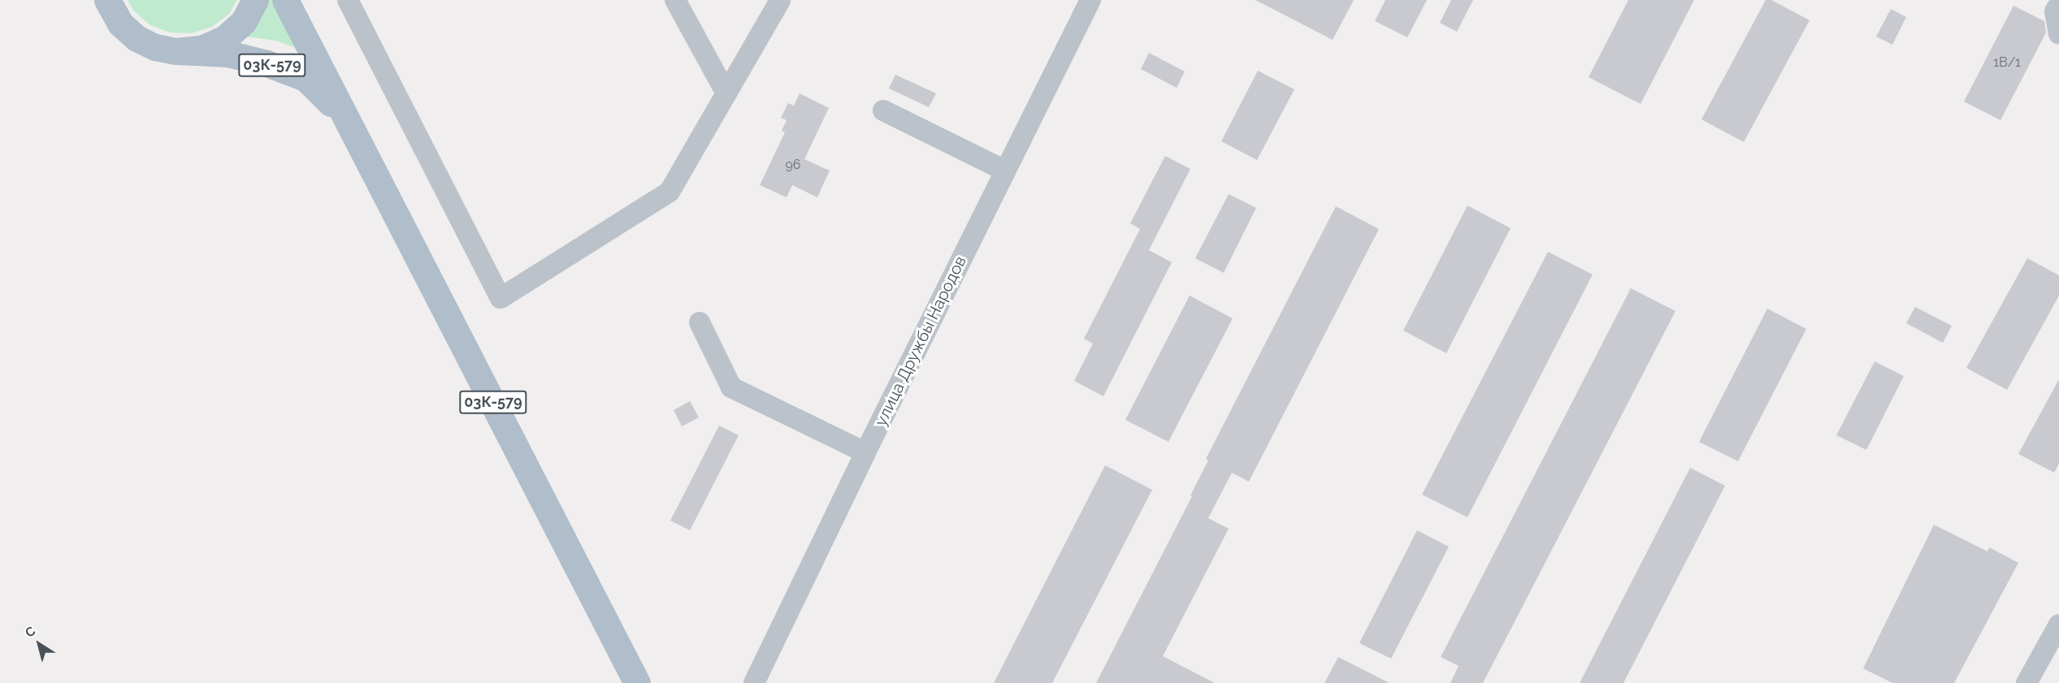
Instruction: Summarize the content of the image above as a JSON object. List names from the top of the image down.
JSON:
{
  "streets": {
    "main road": ["03К-579"],
    "street": ["улица Дружбы Народов"]
  },
  "house_numbers": ["1В/1", "96"],
  "north": "top left"
}
